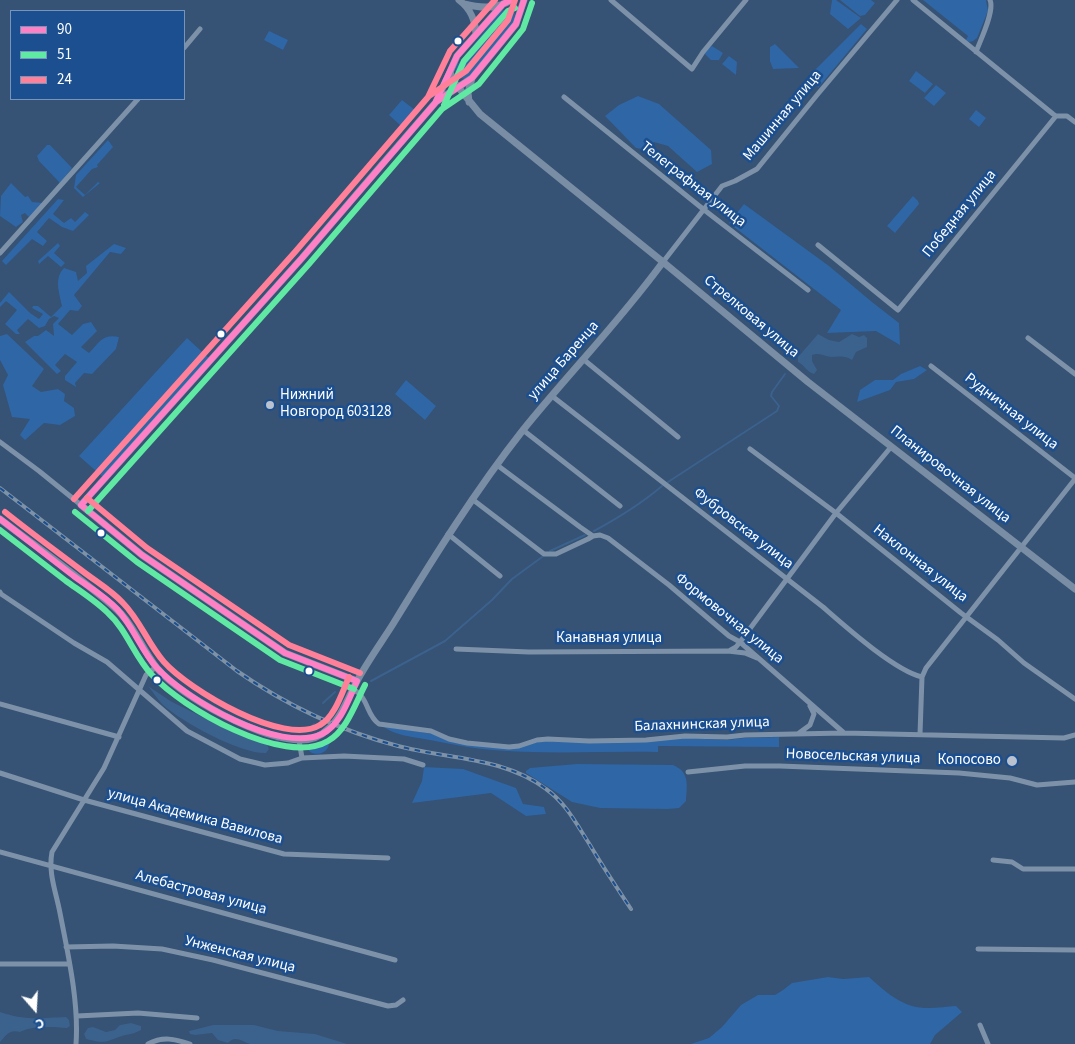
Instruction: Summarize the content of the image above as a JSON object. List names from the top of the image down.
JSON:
{
  "streets": {
    "street": [
      "Машинная улица",
      "Телеграфная улица",
      "Победная улица",
      "Стрелковая улица",
      "улица Баренца",
      "Рудничная улица",
      "Планировочная улица",
      "Фубровская улица",
      "Наклонная улица",
      "Формовочная улица",
      "Канавная улица",
      "Балахнинская улица",
      "Новосельская улица",
      "улица Академика Вавилова",
      "Алебастровая улица",
      "Унженская улица"
    ]
  },
  "crossings": [
    ["Машинная улица", "Телеграфная улица"],
    ["Машинная улица", "Стрелковая улица"],
    ["Машинная улица", "улица Баренца"],
    ["Стрелковая улица", "улица Баренца"],
    ["Стрелковая улица", "Планировочная улица"],
    ["улица Баренца", "Фубровская улица"],
    ["улица Баренца", "Формовочная улица"],
    ["улица Баренца", "Балахнинская улица"],
    ["Формовочная улица", "Канавная улица"],
    ["Формовочная улица", "Балахнинская улица"]
  ],
  "places": ["Нижний Новгород 603128", "Копосово"],
  "lines": ["transit line 90", "transit line 24", "transit line 51"],
  "legend": ["90", "51", "24"],
  "north": "bottom"
}
